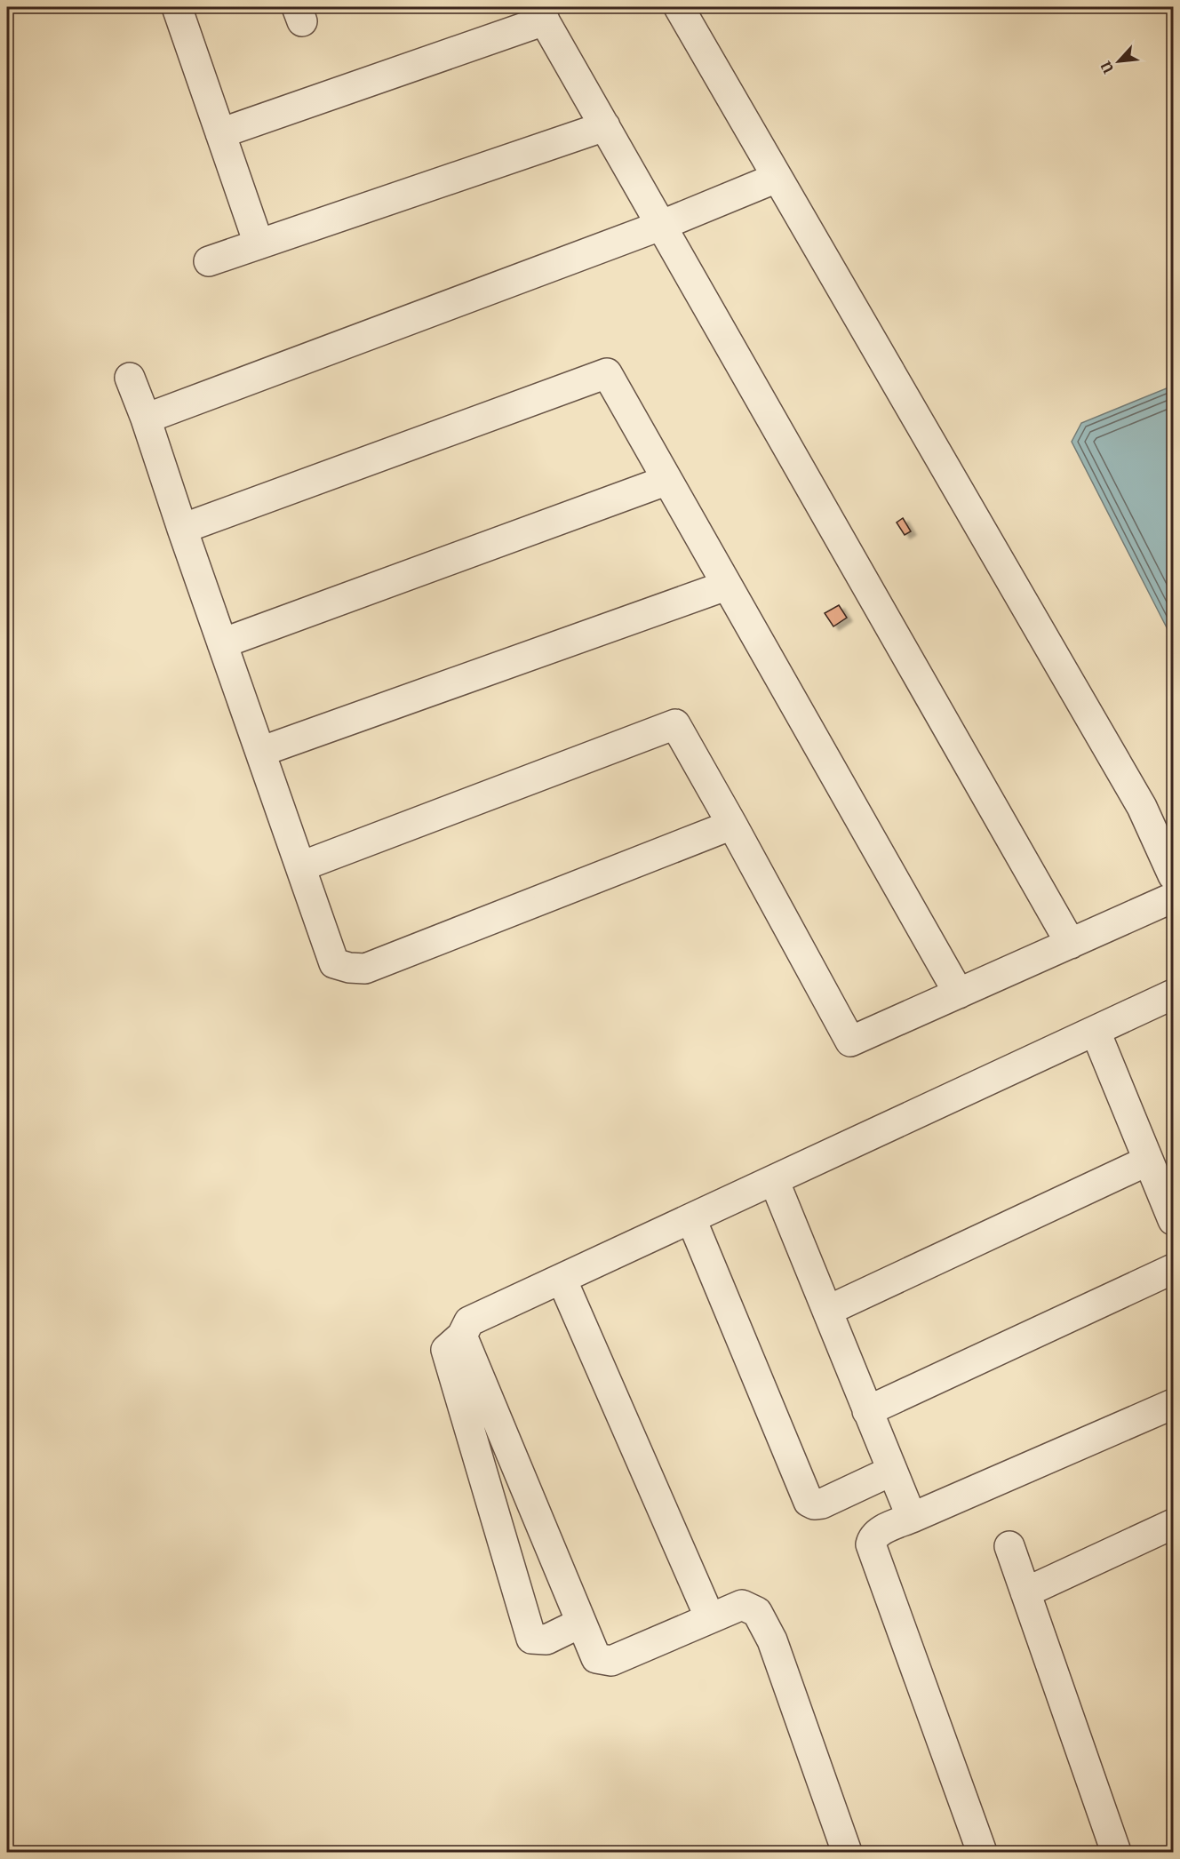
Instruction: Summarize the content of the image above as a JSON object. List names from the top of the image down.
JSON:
{
  "north": "bottom left"
}
